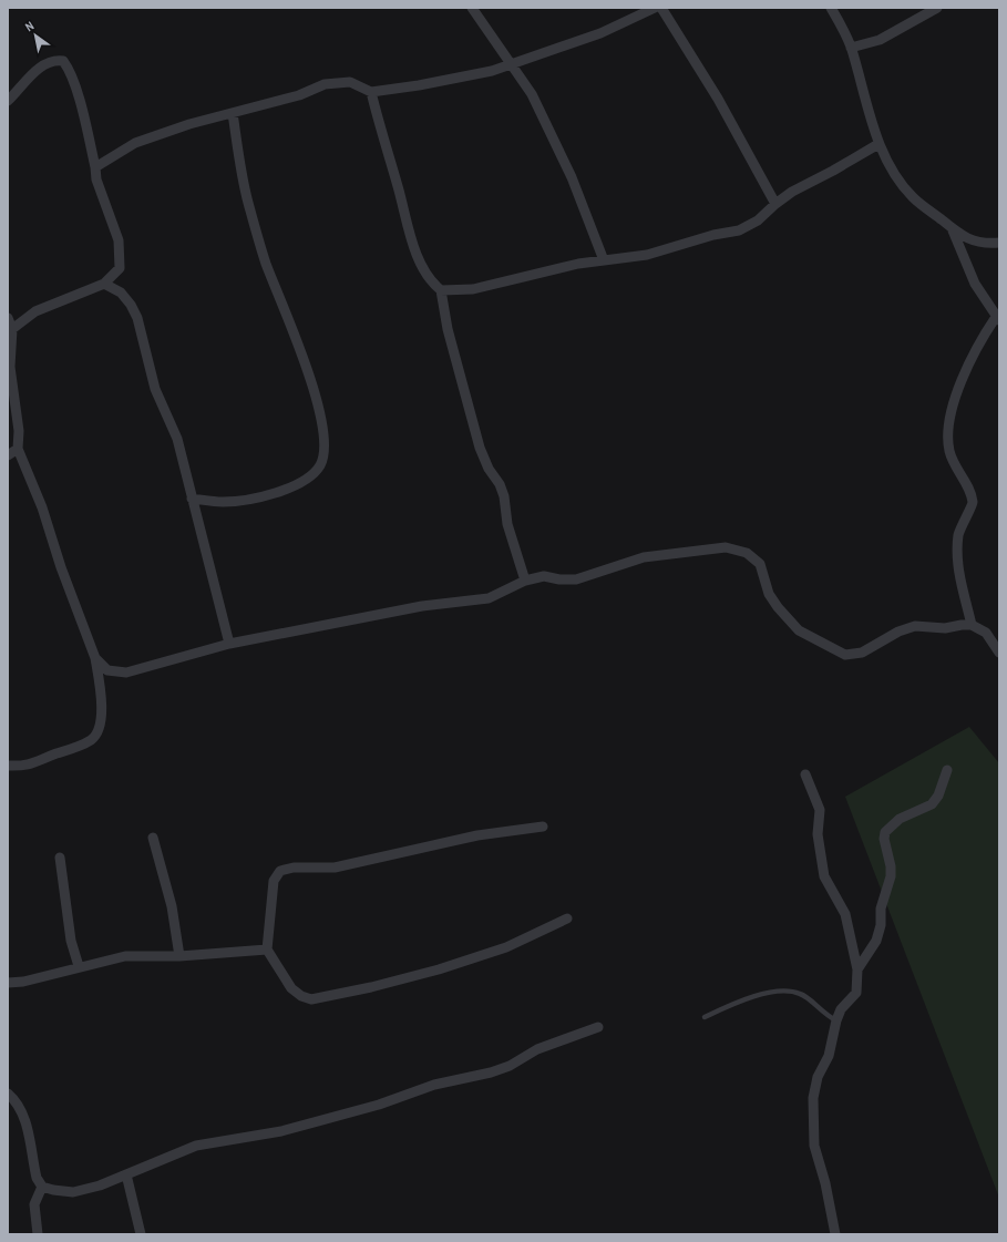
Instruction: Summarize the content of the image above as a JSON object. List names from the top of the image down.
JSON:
{
  "north": "top left"
}
